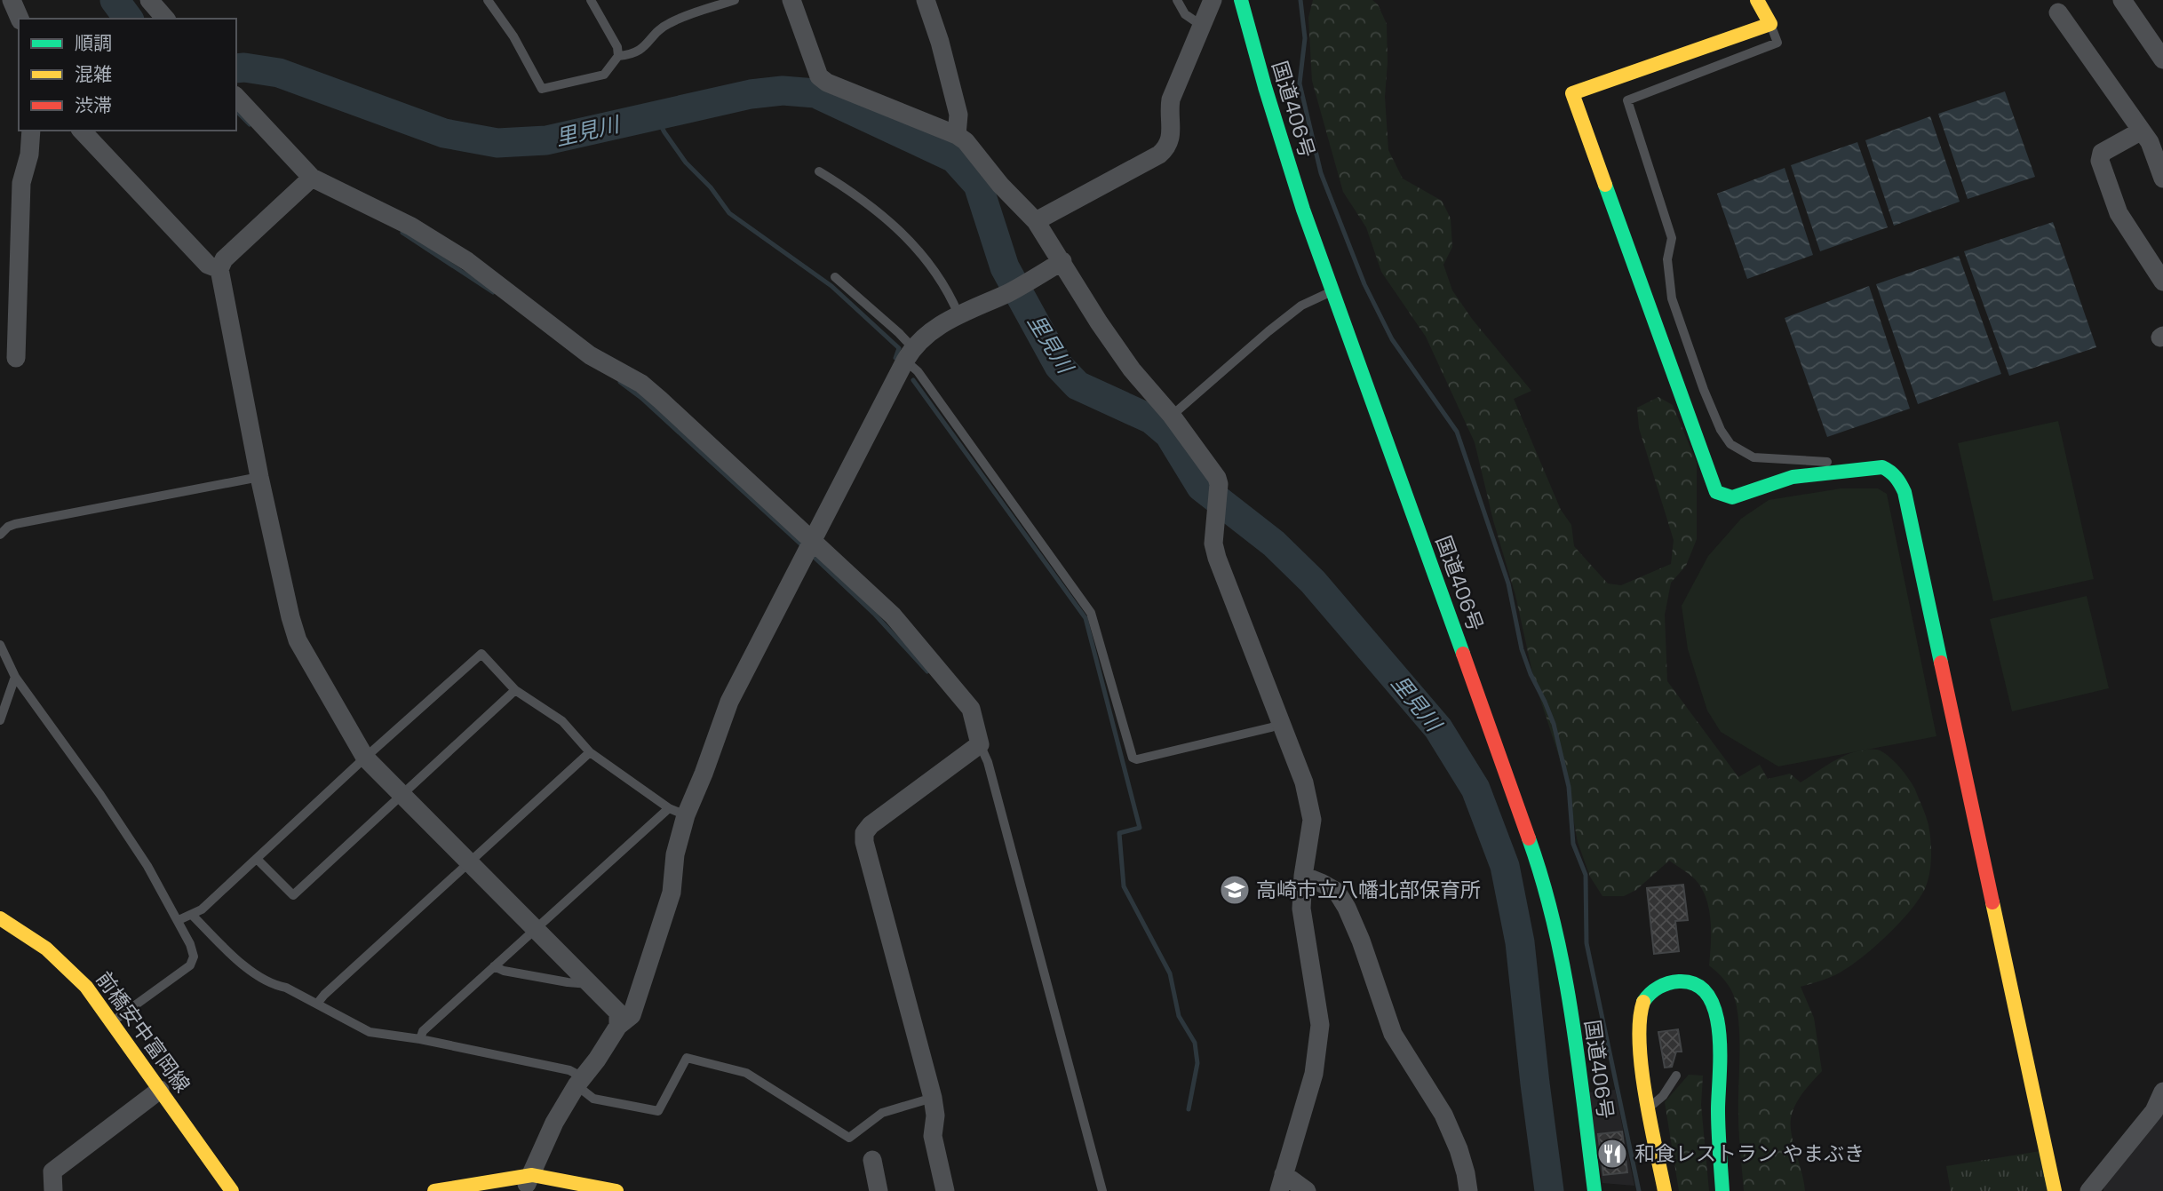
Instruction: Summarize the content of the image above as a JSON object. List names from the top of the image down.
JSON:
{
  "streets": {
    "main road": ["国道406号", "前橋安中富岡線"]
  },
  "water": ["里見川"],
  "places": {
    "school or university": ["高崎市立八幡北部保育所"],
    "restaurant": ["和食レストラン やまぶき"]
  },
  "legend": ["順調", "混雑", "渋滞"]
}
